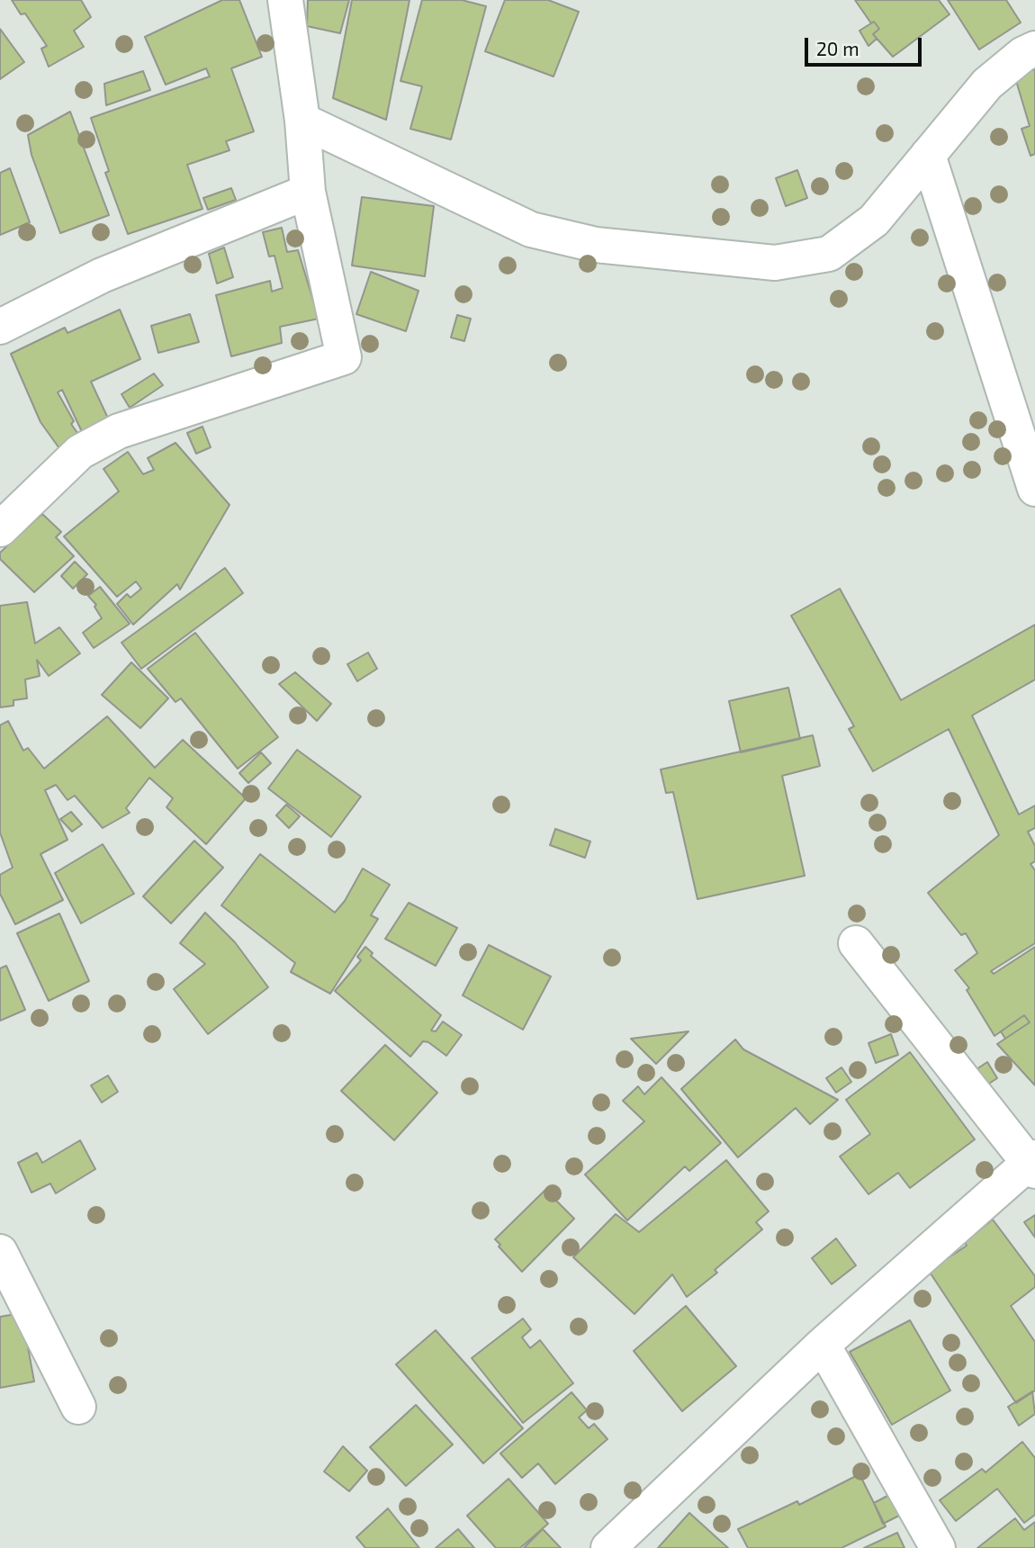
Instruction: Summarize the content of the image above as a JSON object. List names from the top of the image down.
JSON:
{
  "scale_bar": "20 m"
}
